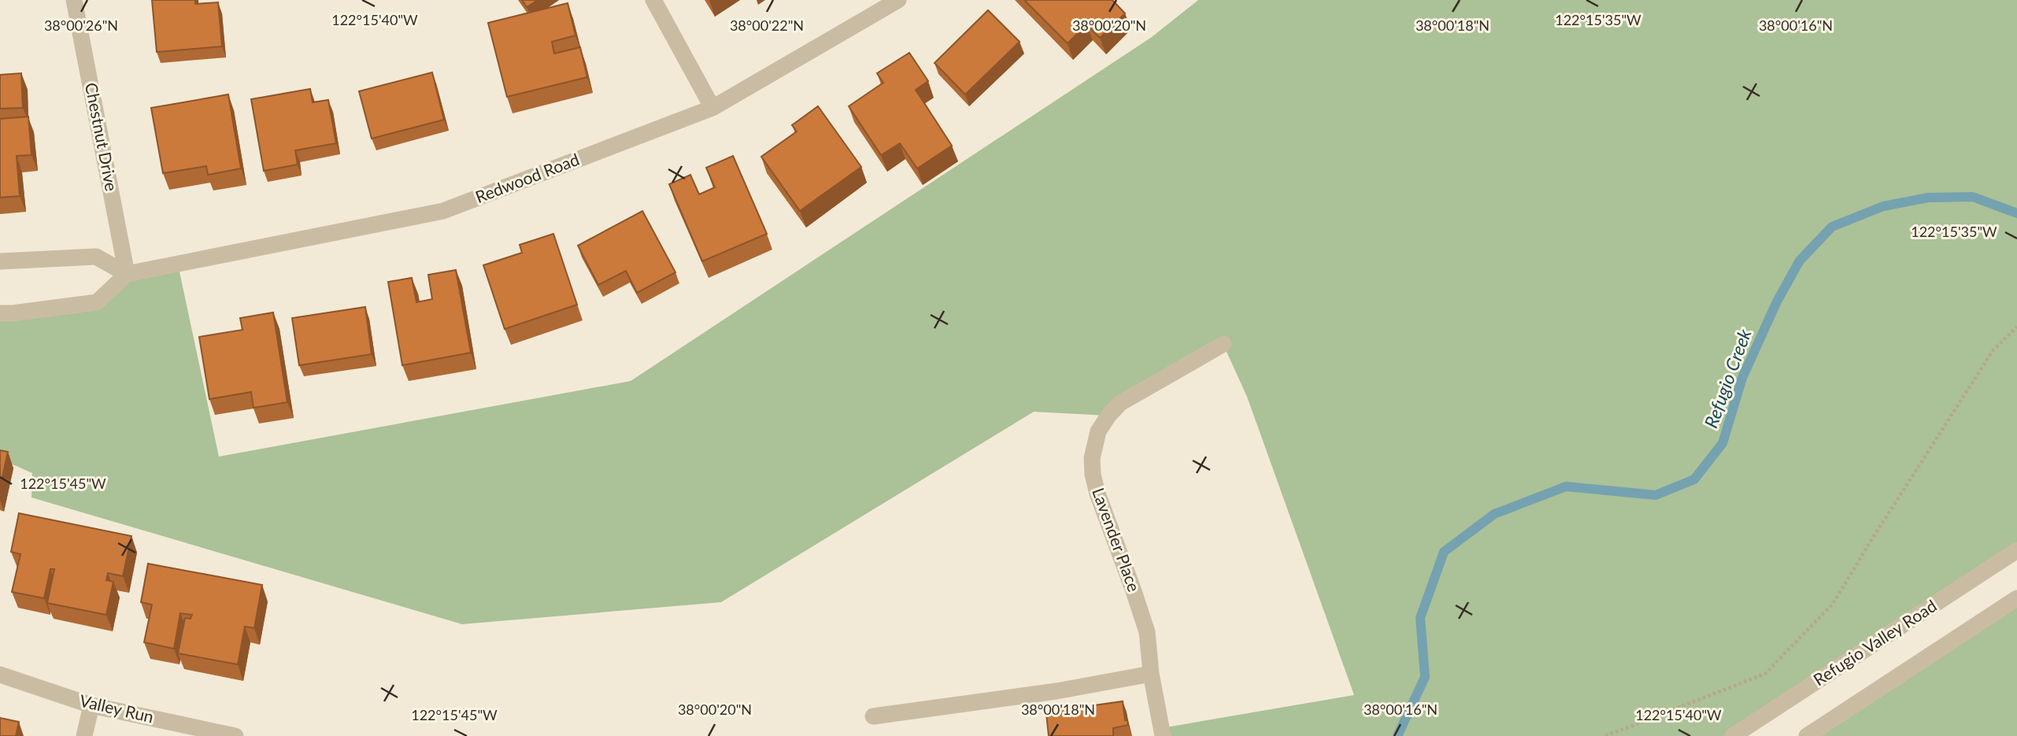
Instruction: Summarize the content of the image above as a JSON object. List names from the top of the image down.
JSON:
{
  "streets": {
    "street": [
      "Chestnut Drive",
      "Redwood Road",
      "Lavender Place",
      "Refugio Valley Road",
      "Valley Run"
    ]
  },
  "crossings": [
    ["Chestnut Drive", "Redwood Road"]
  ],
  "water": ["Refugio Creek"],
  "coordinates": [
    "122°15'40\"W",
    "122°15'35\"W",
    "38°00'26\"N",
    "38°00'22\"N",
    "38°00'20\"N",
    "38°00'18\"N",
    "38°00'16\"N",
    "122°15'45\"W"
  ]
}
